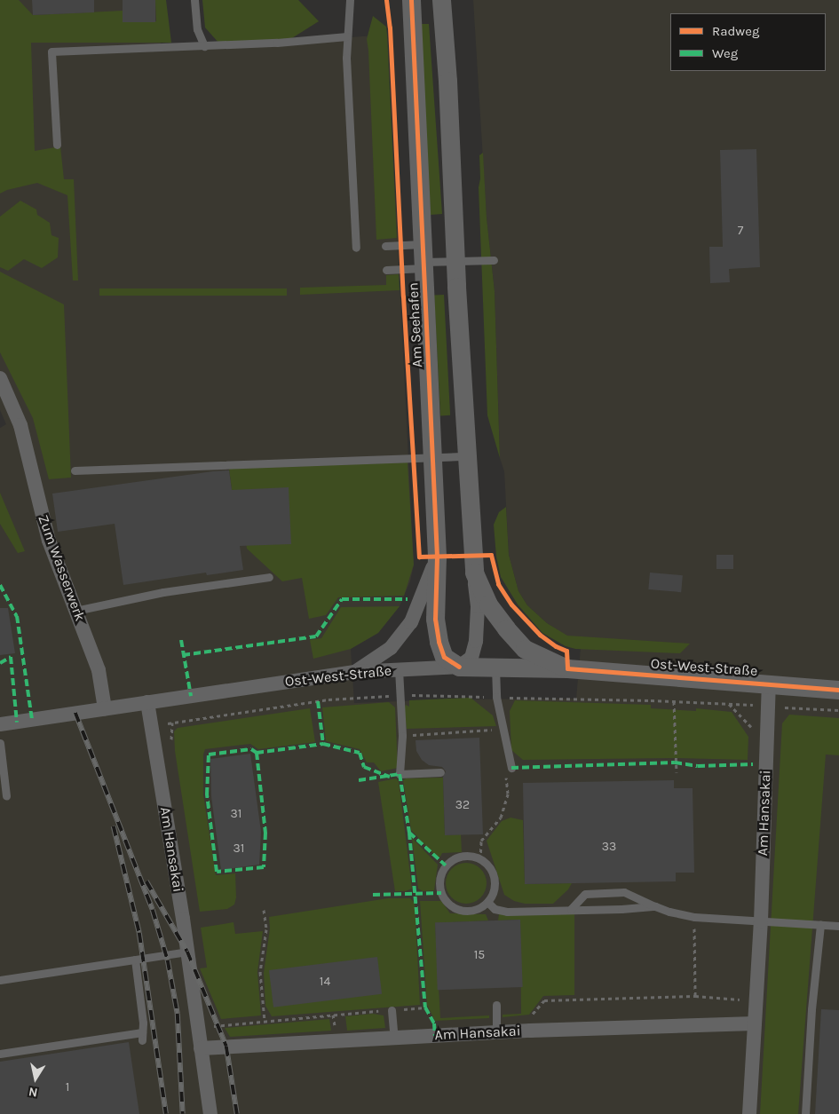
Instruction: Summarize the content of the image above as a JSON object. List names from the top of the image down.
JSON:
{
  "streets": {
    "street": [
      "Am Seehafen",
      "Zum Wasserwerk",
      "Ost-West-Straße",
      "Am Hansakai"
    ]
  },
  "crossings": [
    ["Am Seehafen", "Ost-West-Straße"],
    ["Zum Wasserwerk", "Ost-West-Straße"],
    ["Ost-West-Straße", "Am Hansakai"]
  ],
  "house_numbers": [
    "7",
    "32",
    "31",
    "33",
    "31",
    "15",
    "14",
    "1"
  ],
  "legend": ["Radweg", "Weg"],
  "north": "bottom"
}
